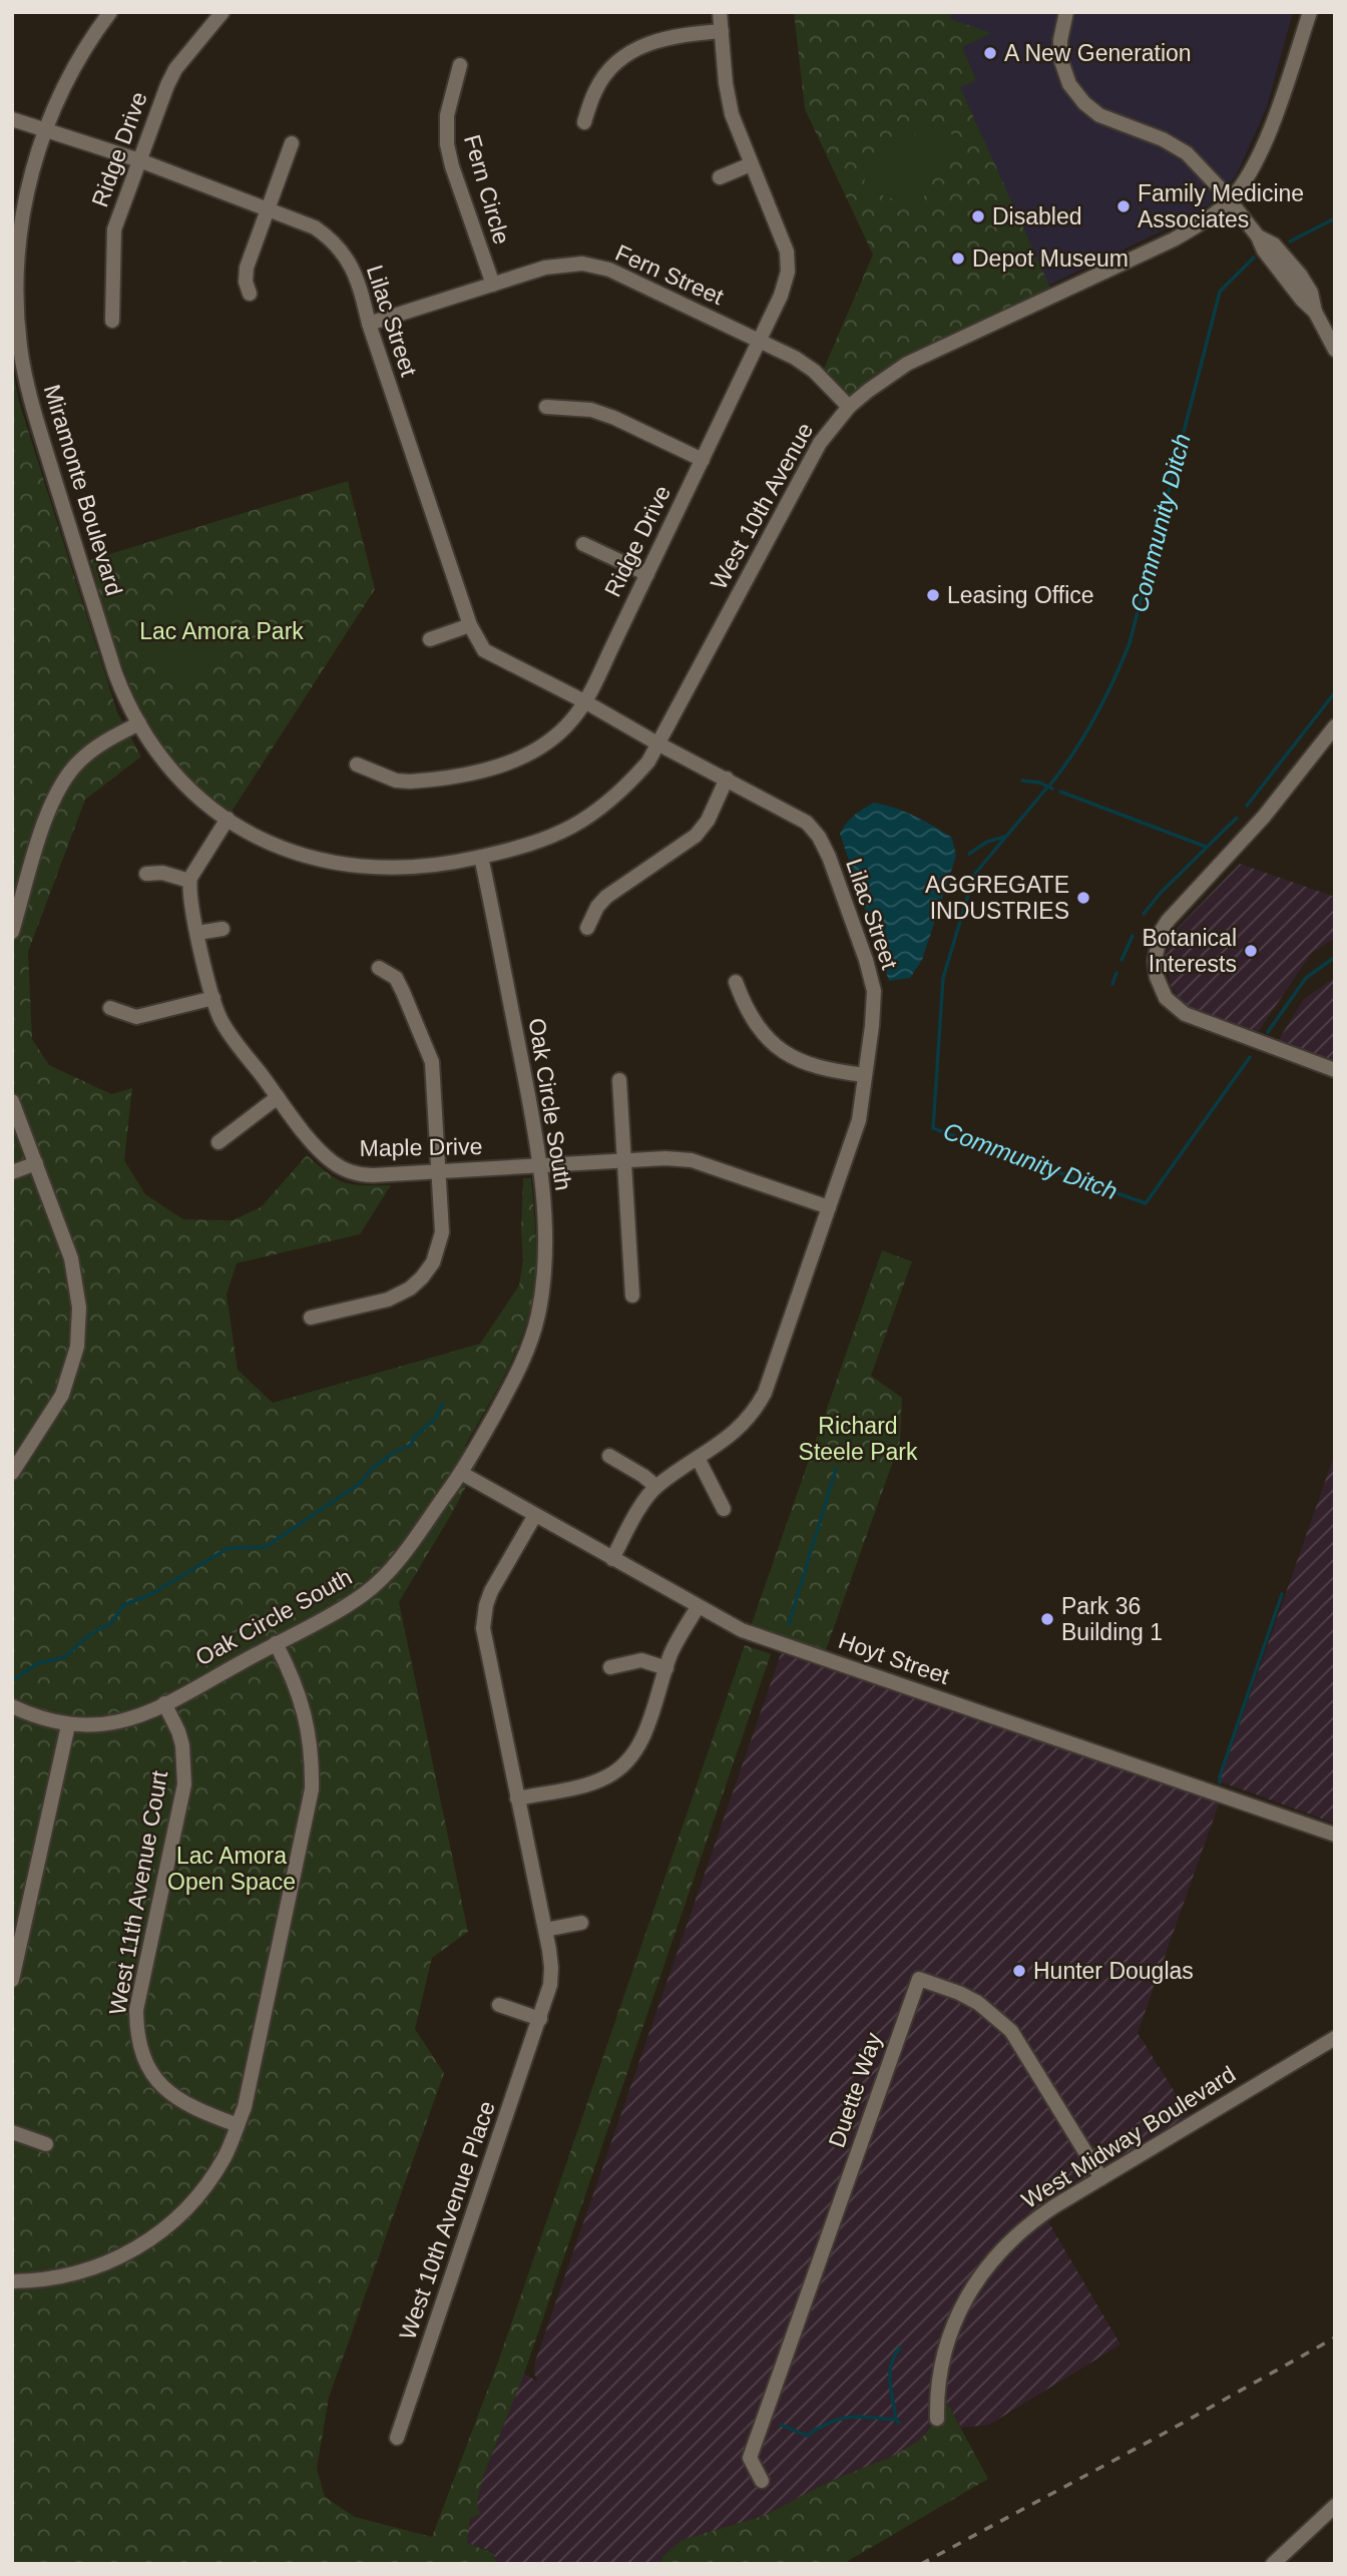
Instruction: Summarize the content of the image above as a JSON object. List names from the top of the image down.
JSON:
{
  "streets": {
    "street": [
      "Ridge Drive",
      "Fern Circle",
      "Fern Street",
      "Lilac Street",
      "Miramonte Boulevard",
      "West 10th Avenue",
      "Oak Circle South",
      "Maple Drive",
      "Hoyt Street",
      "West 11th Avenue Court",
      "Duette Way",
      "West Midway Boulevard",
      "West 10th Avenue Place"
    ]
  },
  "crossings": [
    ["Ridge Drive", "Fern Street"],
    ["Ridge Drive", "Lilac Street"],
    ["Fern Circle", "Fern Street"],
    ["Fern Street", "Lilac Street"],
    ["Fern Street", "West 10th Avenue"],
    ["Lilac Street", "Miramonte Boulevard"],
    ["Lilac Street", "West 10th Avenue"],
    ["Lilac Street", "Maple Drive"],
    ["Lilac Street", "Hoyt Street"],
    ["Miramonte Boulevard", "West 10th Avenue"],
    ["Miramonte Boulevard", "Oak Circle South"],
    ["West 10th Avenue", "Oak Circle South"],
    ["Oak Circle South", "Maple Drive"],
    ["Oak Circle South", "Hoyt Street"],
    ["Oak Circle South", "West 11th Avenue Court"],
    ["Hoyt Street", "West 10th Avenue Place"],
    ["Duette Way", "West Midway Boulevard"]
  ],
  "water": ["Community Ditch"],
  "parks": ["Lac Amora Park", "Richard Steele Park", "Lac Amora Open Space"],
  "places": [
    "A New Generation",
    "Family Medicine Associates",
    "Disabled",
    "Depot Museum",
    "Leasing Office",
    "AGGREGATE INDUSTRIES",
    "Botanical Interests",
    "Park 36 Building 1",
    "Hunter Douglas"
  ]
}
